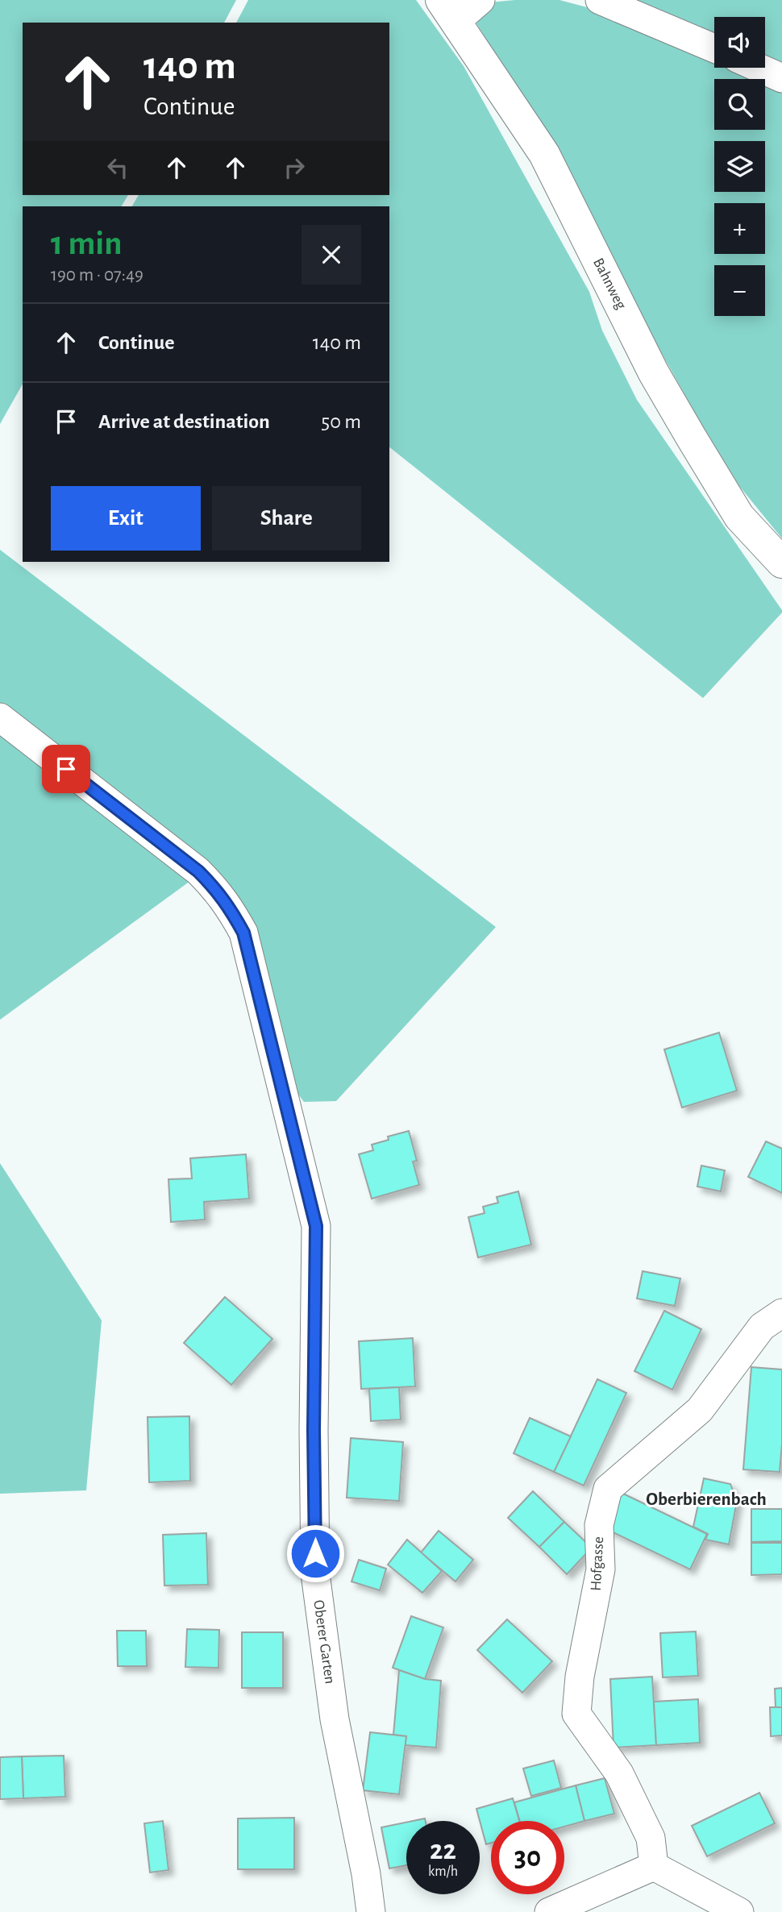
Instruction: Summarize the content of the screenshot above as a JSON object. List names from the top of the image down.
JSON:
{
  "streets": {
    "main road": ["Bahnweg"],
    "street": ["Hofgasse", "Oberer Garten"]
  },
  "districts": ["Oberbierenbach"],
  "page": {
    "map_buttons": ["+", "−"],
    "turn": ["140 m", "Continue"],
    "heading": ["1 min", "190 m · 07:49"],
    "list": [
      {
        "name": "Continue",
        "value": "140 m"
      },
      {
        "name": "Arrive at destination",
        "value": "50 m"
      }
    ],
    "buttons": ["Exit", "Share"],
    "speed": "22 km/h",
    "limit": "30"
  }
}
